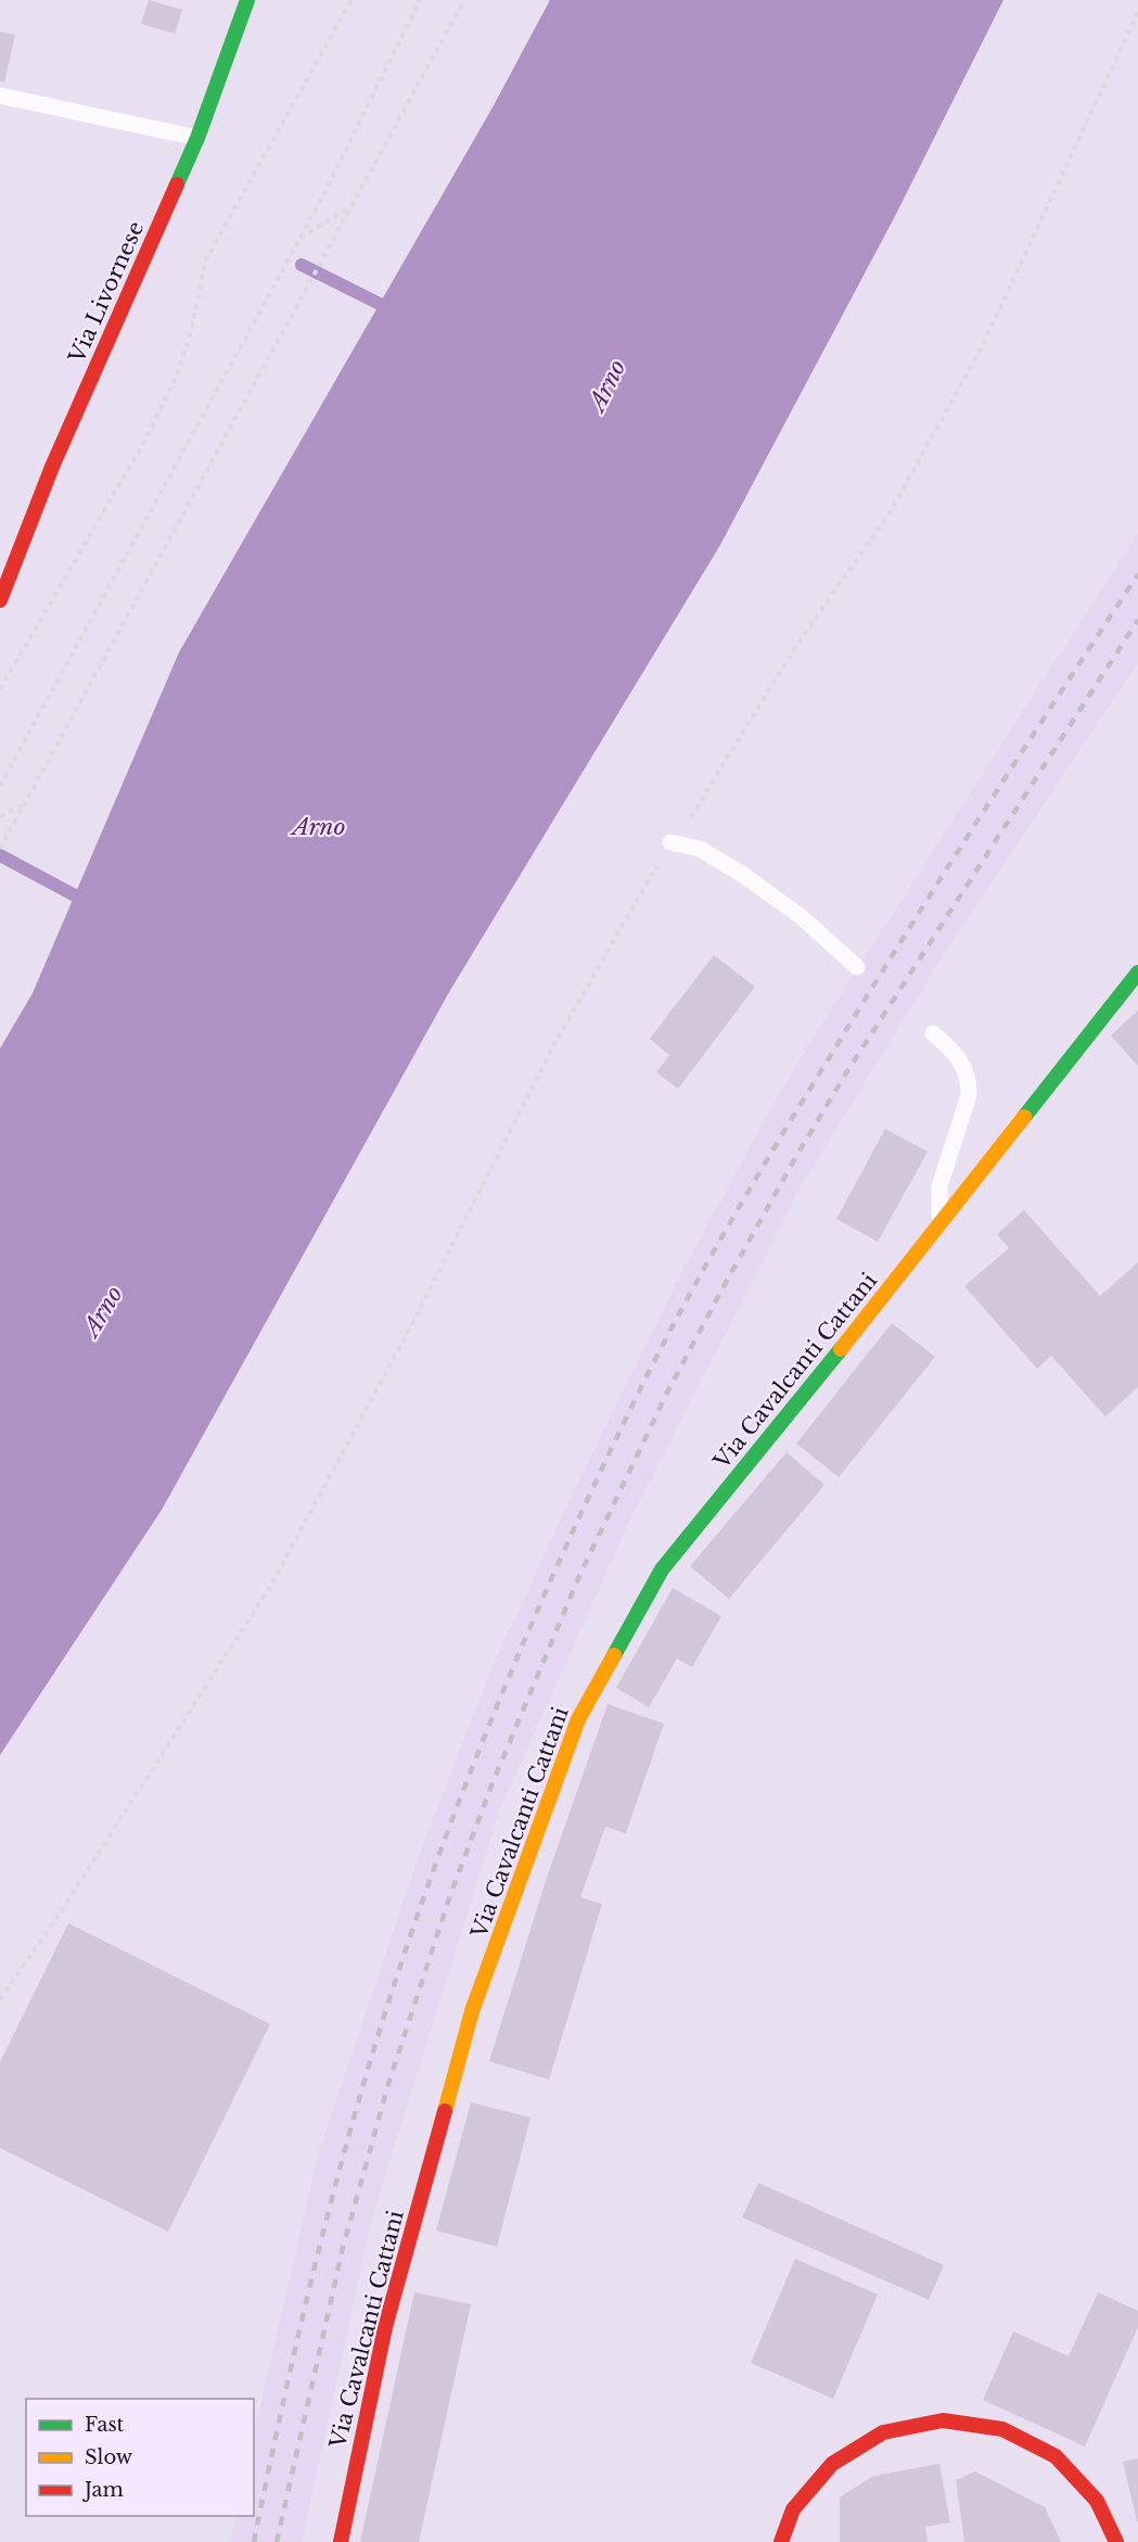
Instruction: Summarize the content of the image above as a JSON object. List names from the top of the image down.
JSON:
{
  "streets": {
    "street": ["Via Livornese", "Via Cavalcanti Cattani"]
  },
  "water": ["Arno"],
  "legend": ["Fast", "Slow", "Jam"]
}
